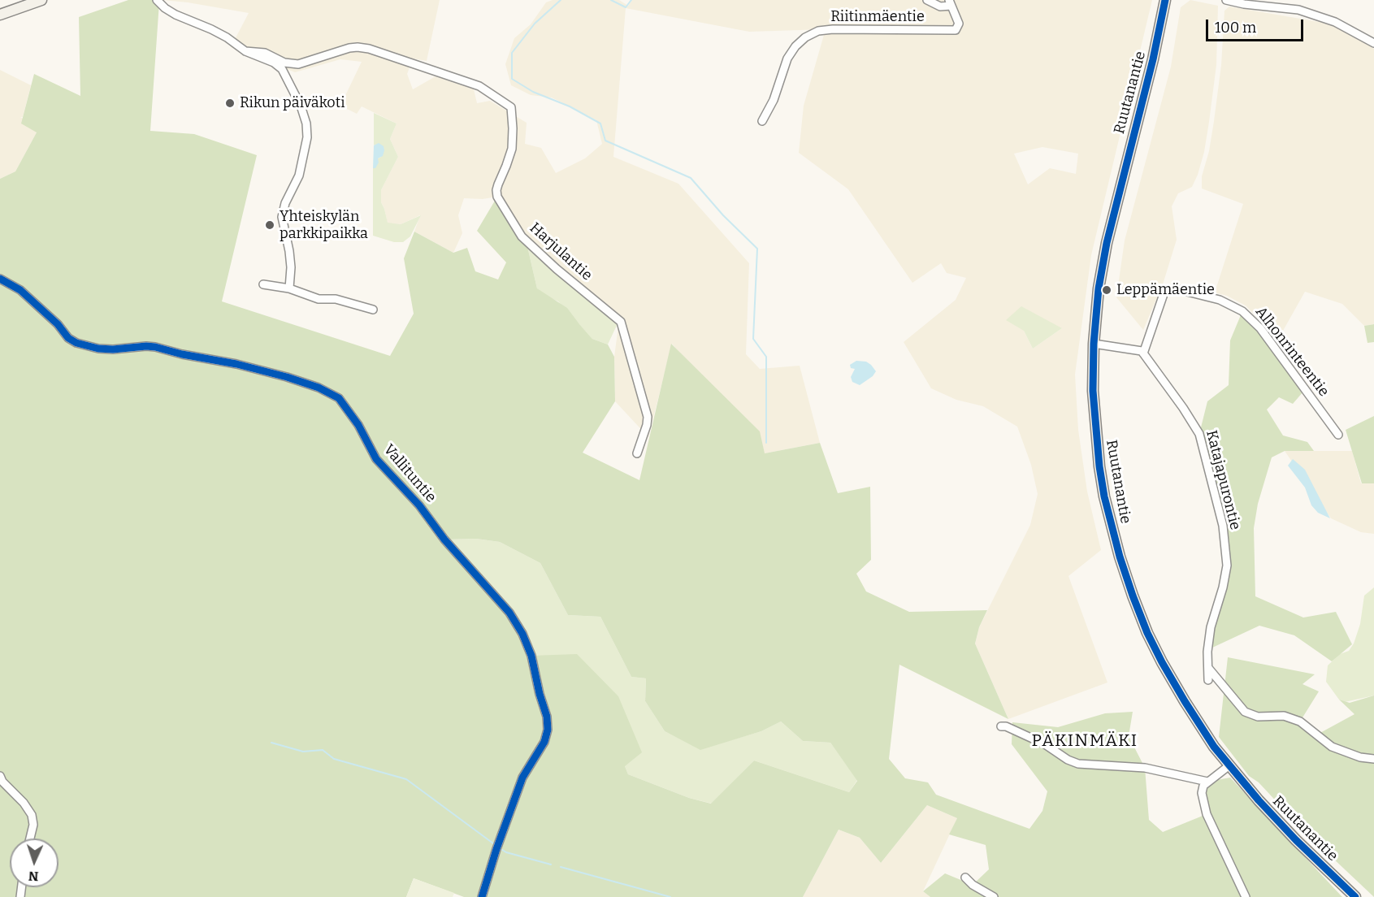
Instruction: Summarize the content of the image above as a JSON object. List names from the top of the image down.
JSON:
{
  "streets": {
    "street": [
      "Riitinmäentie",
      "Ruutanantie",
      "Harjulantie",
      "Alhonrinteentie",
      "Vallituntie",
      "Katajapurontie"
    ]
  },
  "crossings": [
    ["Alhonrinteentie", "Katajapurontie"]
  ],
  "districts": ["PÄKINMÄKI"],
  "places": ["Rikun päiväkoti", "Yhteiskylän parkkipaikka", "Leppämäentie"],
  "scale_bar": "100 m",
  "north": "bottom"
}
